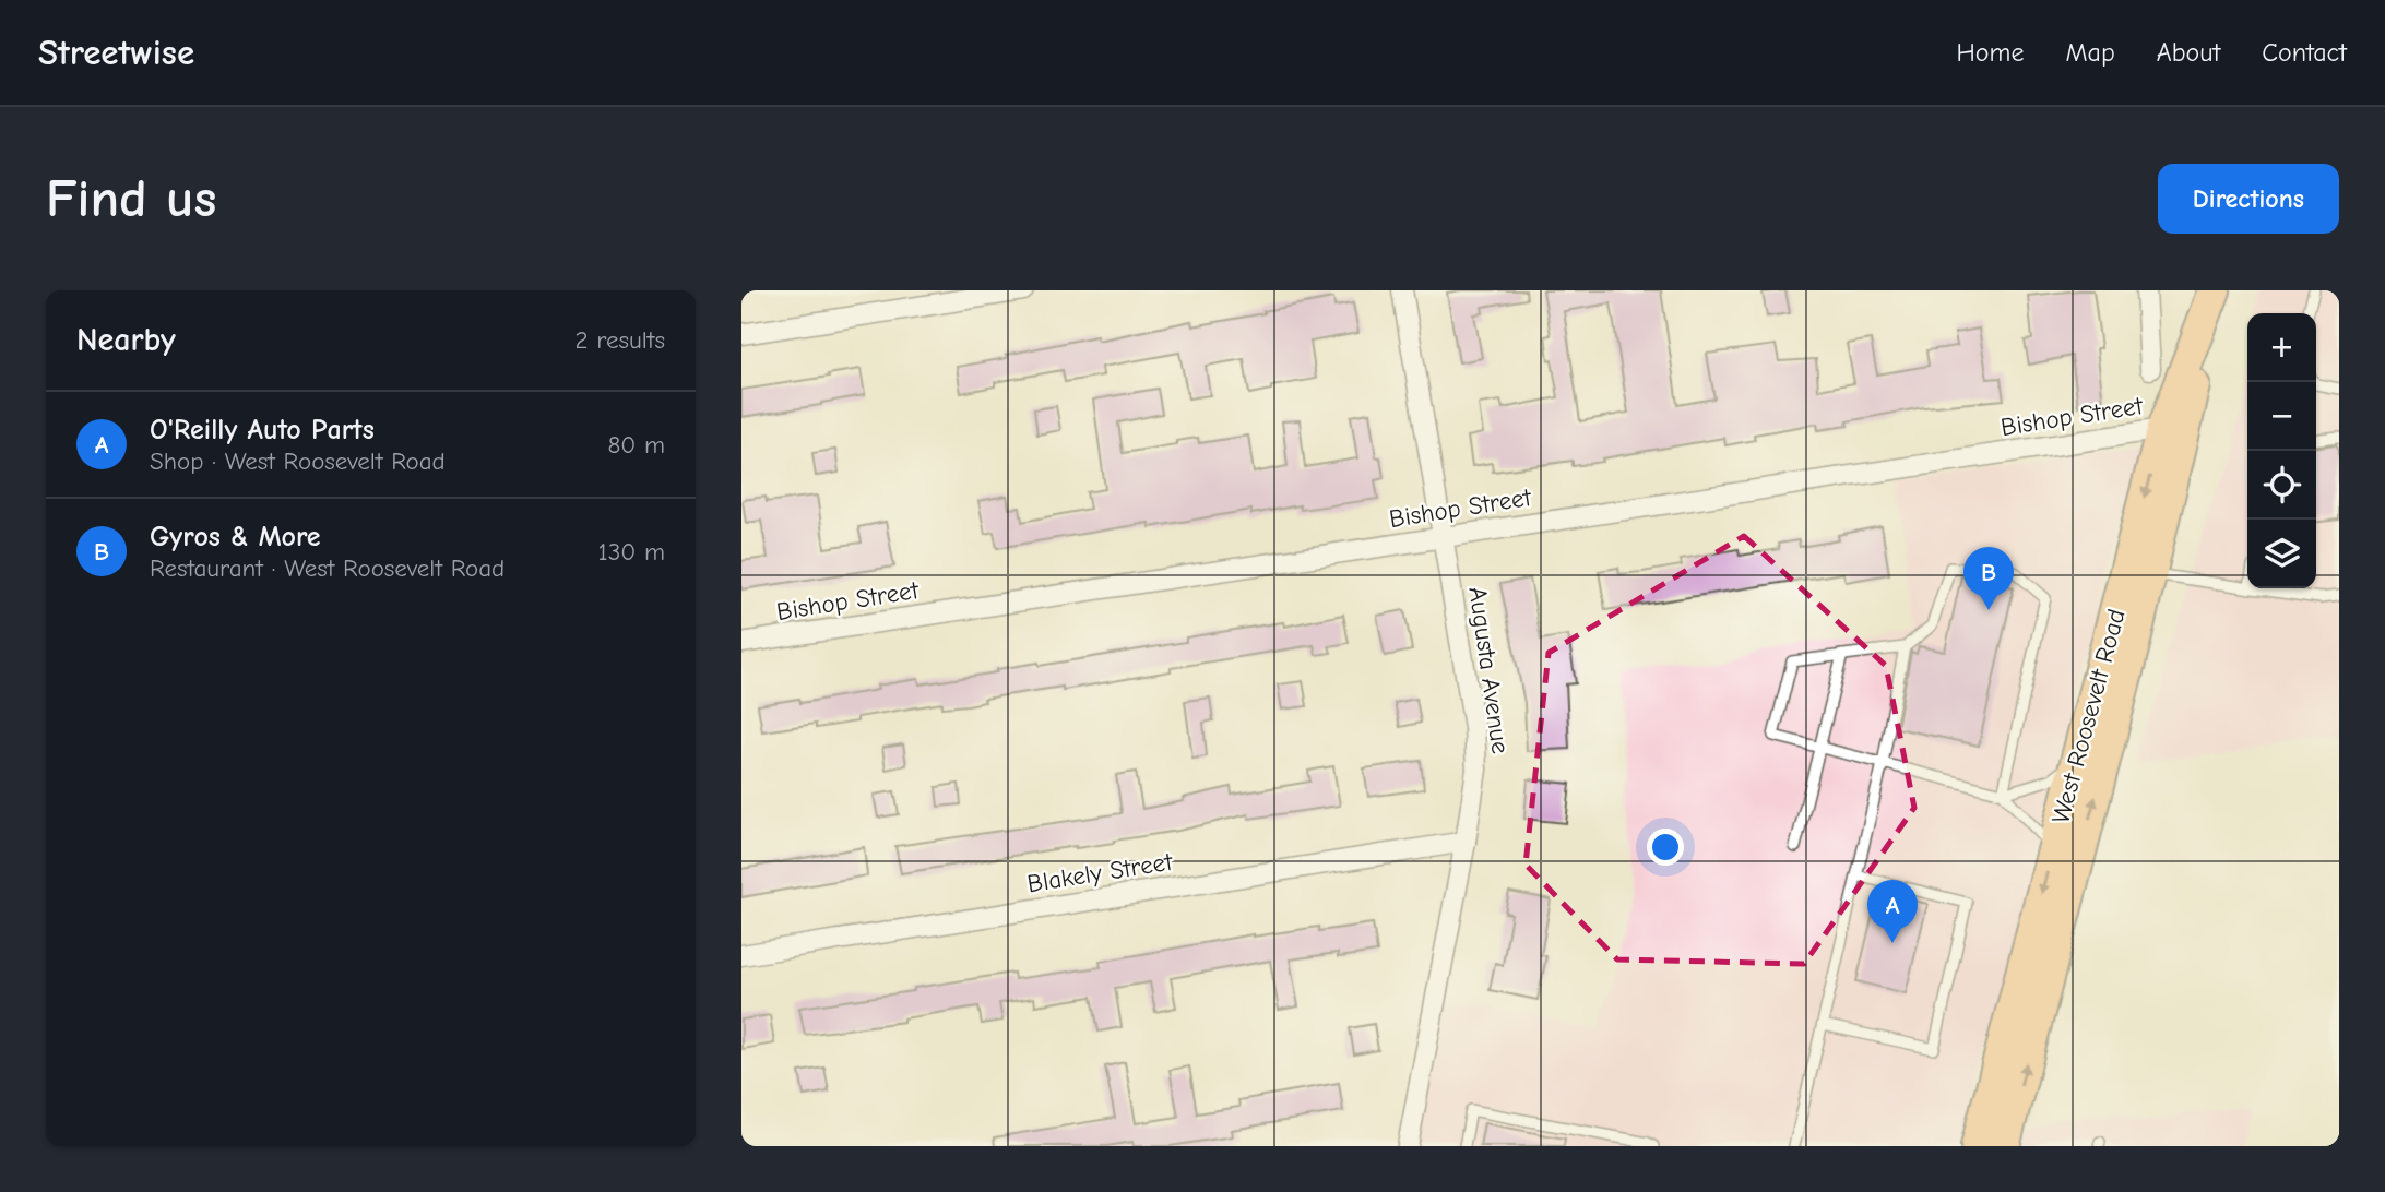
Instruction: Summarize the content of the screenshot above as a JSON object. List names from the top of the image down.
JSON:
{
  "streets": {
    "main road": ["West Roosevelt Road"],
    "street": ["Bishop Street", "Augusta Avenue", "Blakely Street"]
  },
  "crossings": [
    ["Bishop Street", "Augusta Avenue"],
    ["Bishop Street", "West Roosevelt Road"],
    ["Augusta Avenue", "Blakely Street"]
  ],
  "page": {
    "header": "Streetwise",
    "nav": [
      "Home",
      "Map",
      "About",
      "Contact"
    ],
    "buttons": "Directions",
    "title": "Find us",
    "heading": ["Nearby", "2 results"],
    "map_buttons": ["+", "−"],
    "list": [
      {
        "mark": "A",
        "name": "O'Reilly Auto Parts",
        "note": "Shop · West Roosevelt Road",
        "value": "80 m"
      },
      {
        "mark": "B",
        "name": "Gyros & More",
        "note": "Restaurant · West Roosevelt Road",
        "value": "130 m"
      }
    ],
    "pins": ["B", "A"]
  }
}
